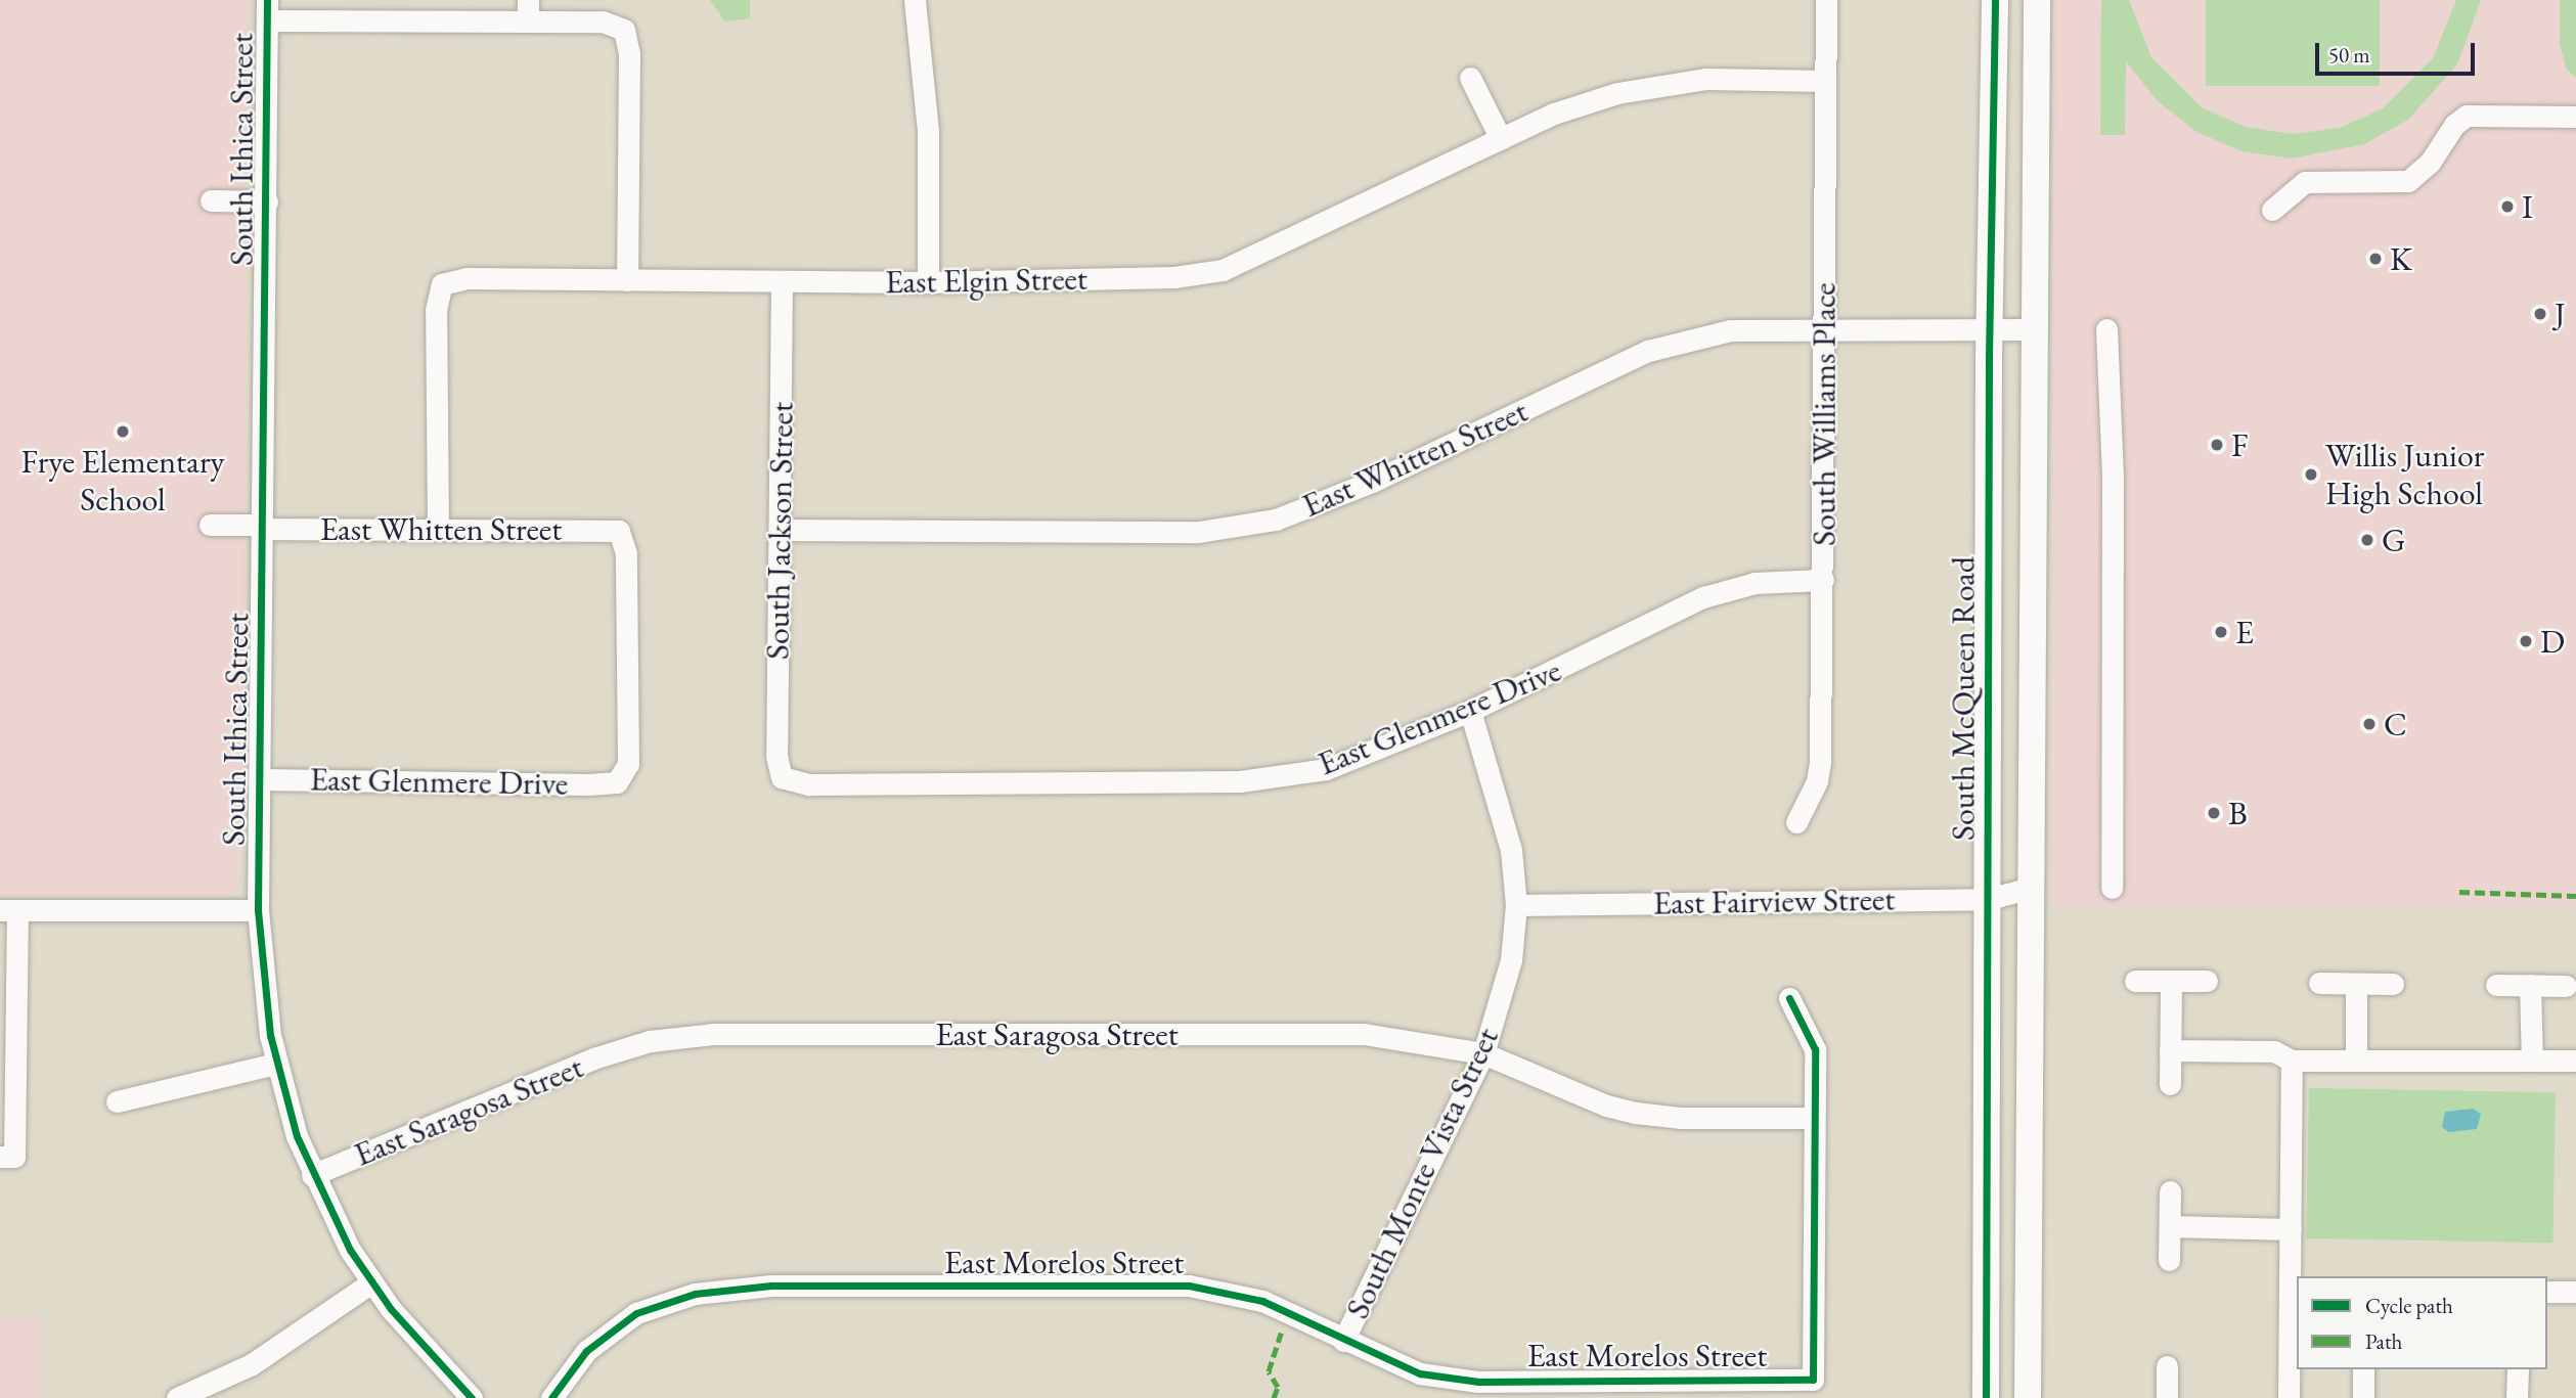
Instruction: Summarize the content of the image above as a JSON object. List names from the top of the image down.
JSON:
{
  "streets": {
    "main road": ["South McQueen Road"],
    "street": [
      "South Ithica Street",
      "East Elgin Street",
      "South Williams Place",
      "East Whitten Street",
      "South Jackson Street",
      "East Glenmere Drive",
      "East Fairview Street",
      "East Saragosa Street",
      "South Monte Vista Street",
      "East Morelos Street"
    ]
  },
  "crossings": [
    ["South Ithica Street", "East Whitten Street"],
    ["South Ithica Street", "East Glenmere Drive"],
    ["South Ithica Street", "East Saragosa Street"],
    ["East Elgin Street", "South Williams Place"],
    ["East Elgin Street", "East Whitten Street"],
    ["East Elgin Street", "South Jackson Street"],
    ["South Williams Place", "East Whitten Street"],
    ["South Williams Place", "East Glenmere Drive"],
    ["East Whitten Street", "South Jackson Street"],
    ["East Whitten Street", "South McQueen Road"],
    ["East Whitten Street", "East Glenmere Drive"],
    ["South Jackson Street", "East Glenmere Drive"],
    ["South McQueen Road", "East Fairview Street"],
    ["East Glenmere Drive", "South Monte Vista Street"],
    ["East Fairview Street", "South Monte Vista Street"],
    ["East Saragosa Street", "South Monte Vista Street"],
    ["East Saragosa Street", "East Morelos Street"],
    ["South Monte Vista Street", "East Morelos Street"]
  ],
  "places": [
    "I",
    "K",
    "J",
    "Frye Elementary School",
    "F",
    "Willis Junior High School",
    "G",
    "E",
    "D",
    "C",
    "B"
  ],
  "legend": ["Cycle path", "Path"],
  "scale_bar": "50 m"
}
